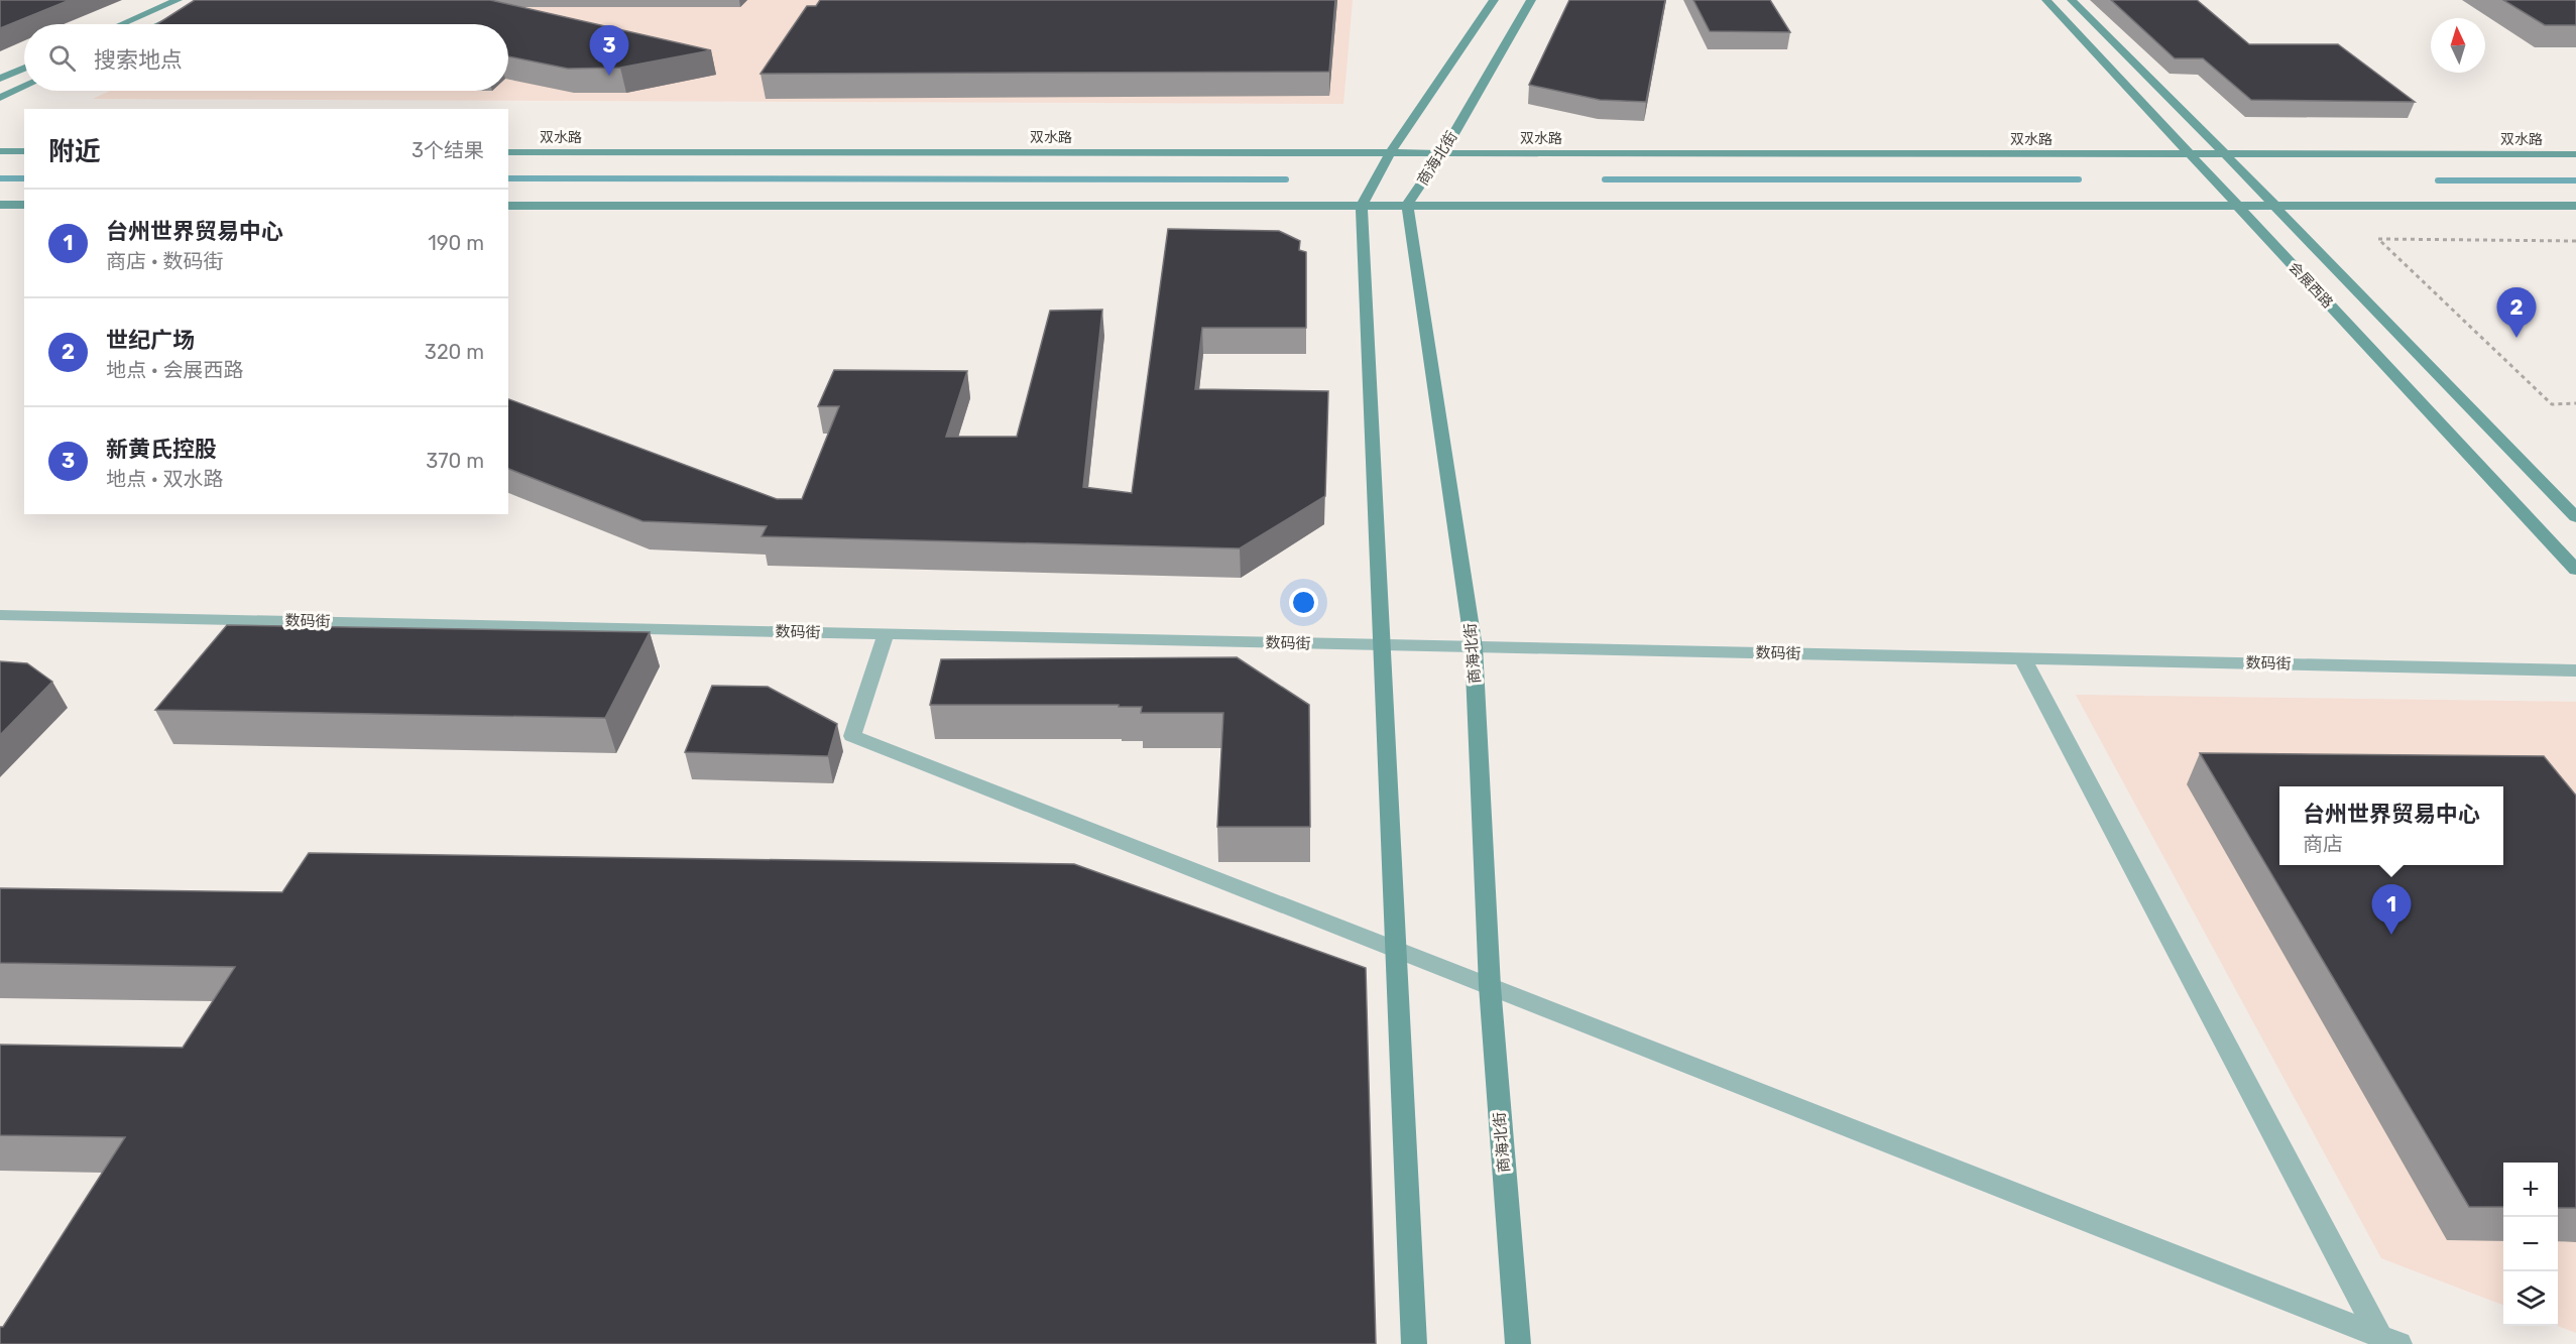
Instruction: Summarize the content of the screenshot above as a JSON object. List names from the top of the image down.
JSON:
{
  "streets": {
    "main road": ["双水路", "商海北街", "会展西路"],
    "street": ["数码街"]
  },
  "crossings": [
    ["双水路", "商海北街"],
    ["双水路", "会展西路"],
    ["商海北街", "数码街"]
  ],
  "north": "top",
  "page": {
    "search": "搜索地点",
    "pins": ["3", "2", "1"],
    "heading": ["附近", "3个结果"],
    "list": [
      {
        "mark": "1",
        "name": "台州世界贸易中心",
        "note": "商店 · 数码街",
        "value": "190 m"
      },
      {
        "mark": "2",
        "name": "世纪广场",
        "note": "地点 · 会展西路",
        "value": "320 m"
      },
      {
        "mark": "3",
        "name": "新黄氏控股",
        "note": "地点 · 双水路",
        "value": "370 m"
      }
    ],
    "popup": ["台州世界贸易中心", "商店"],
    "map_buttons": ["+", "−"]
  }
}
